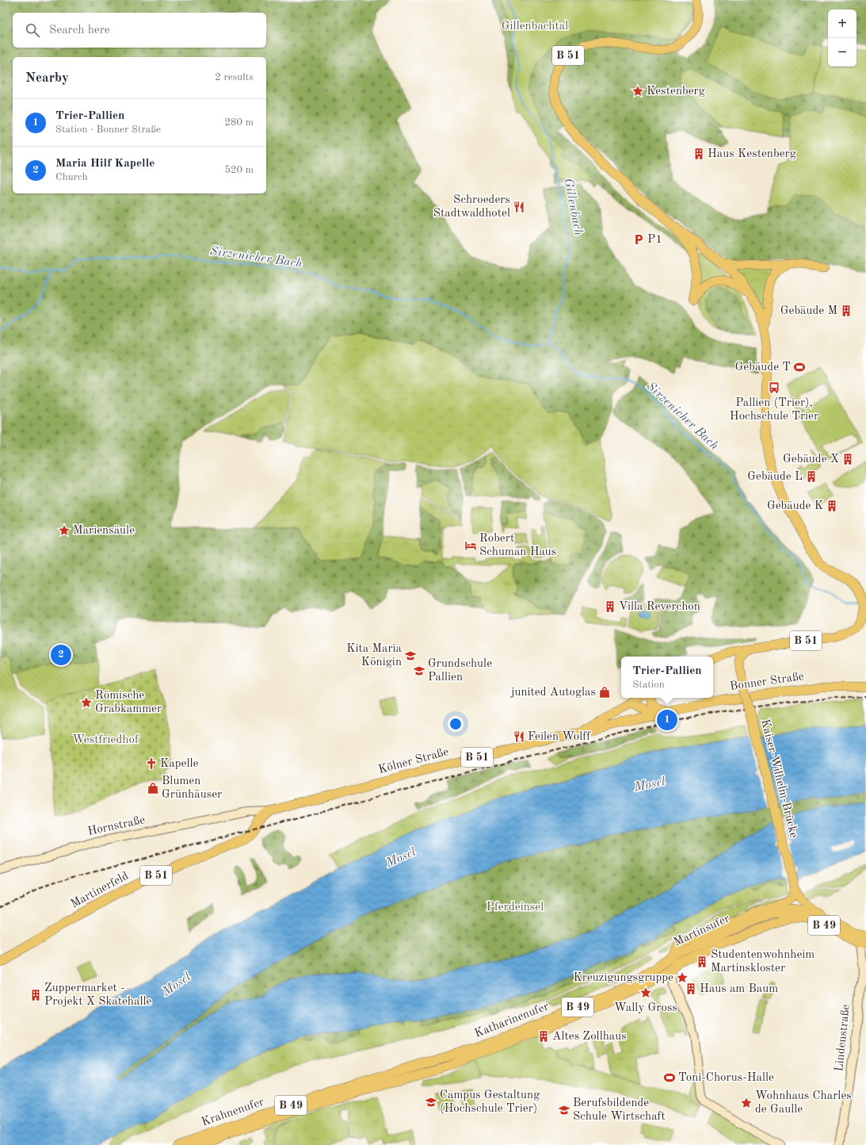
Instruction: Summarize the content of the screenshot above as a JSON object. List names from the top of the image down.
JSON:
{
  "streets": {
    "main road": [
      "B 51",
      "Bonner Straße",
      "Kölner Straße",
      "Kaiser-Wilhelm-Brücke",
      "Hornstraße",
      "Martinerfeld",
      "B 49",
      "Martinsufer",
      "Katharinenufer",
      "Lindenstraße",
      "Krahnenufer"
    ]
  },
  "crossings": [
    ["B 51", "Bonner Straße"],
    ["B 51", "Kölner Straße"],
    ["B 51", "Kaiser-Wilhelm-Brücke"],
    ["Bonner Straße", "Kölner Straße"],
    ["Kölner Straße", "Hornstraße"],
    ["Kölner Straße", "Martinerfeld"],
    ["Kaiser-Wilhelm-Brücke", "B 49"],
    ["Kaiser-Wilhelm-Brücke", "Martinsufer"],
    ["Hornstraße", "Martinerfeld"],
    ["B 49", "Martinsufer"],
    ["B 49", "Lindenstraße"],
    ["Martinsufer", "Katharinenufer"],
    ["Katharinenufer", "Krahnenufer"]
  ],
  "water": ["Gillenbach", "Sirzenicher Bach", "Mosel"],
  "parks": ["Gillenbachtal", "Westfriedhof", "Pferdeinsel"],
  "places": {
    "place": [
      "Kestenberg",
      "Mariensäule",
      "Römische Grabkammer",
      "Kreuzigungsgruppe",
      "Wally Gross",
      "Wohnhaus Charles de Gaulle"
    ],
    "building": [
      "Haus Kestenberg",
      "Gebäude M",
      "Gebäude X",
      "Gebäude L",
      "Gebäude K",
      "Villa Reverchon",
      "Studentenwohnheim Martinskloster",
      "Haus am Baum",
      "Zuppermarket - Projekt X Skatehalle",
      "Altes Zollhaus"
    ],
    "restaurant": ["Schroeders Stadtwaldhotel", "Feilen Wolff"],
    "parking": ["P1"],
    "sports": ["Gebäude T", "Toni-Chorus-Halle"],
    "bus stop": ["Pallien (Trier), Hochschule Trier"],
    "hotel": ["Robert Schuman Haus"],
    "school or university": [
      "Kita Maria Königin",
      "Grundschule Pallien",
      "Campus Gestaltung (Hochschule Trier)",
      "Berufsbildende Schule Wirtschaft"
    ],
    "shop": ["junited Autoglas", "Blumen Grünhäuser"],
    "church": ["Kapelle"]
  },
  "page": {
    "map_buttons": ["+", "−"],
    "search": "Search here",
    "heading": ["Nearby", "2 results"],
    "list": [
      {
        "mark": "1",
        "name": "Trier-Pallien",
        "note": "Station · Bonner Straße",
        "value": "280 m"
      },
      {
        "mark": "2",
        "name": "Maria Hilf Kapelle",
        "note": "Church",
        "value": "520 m"
      }
    ],
    "pins": ["2", "1"],
    "popup": ["Trier-Pallien", "Station"]
  }
}
